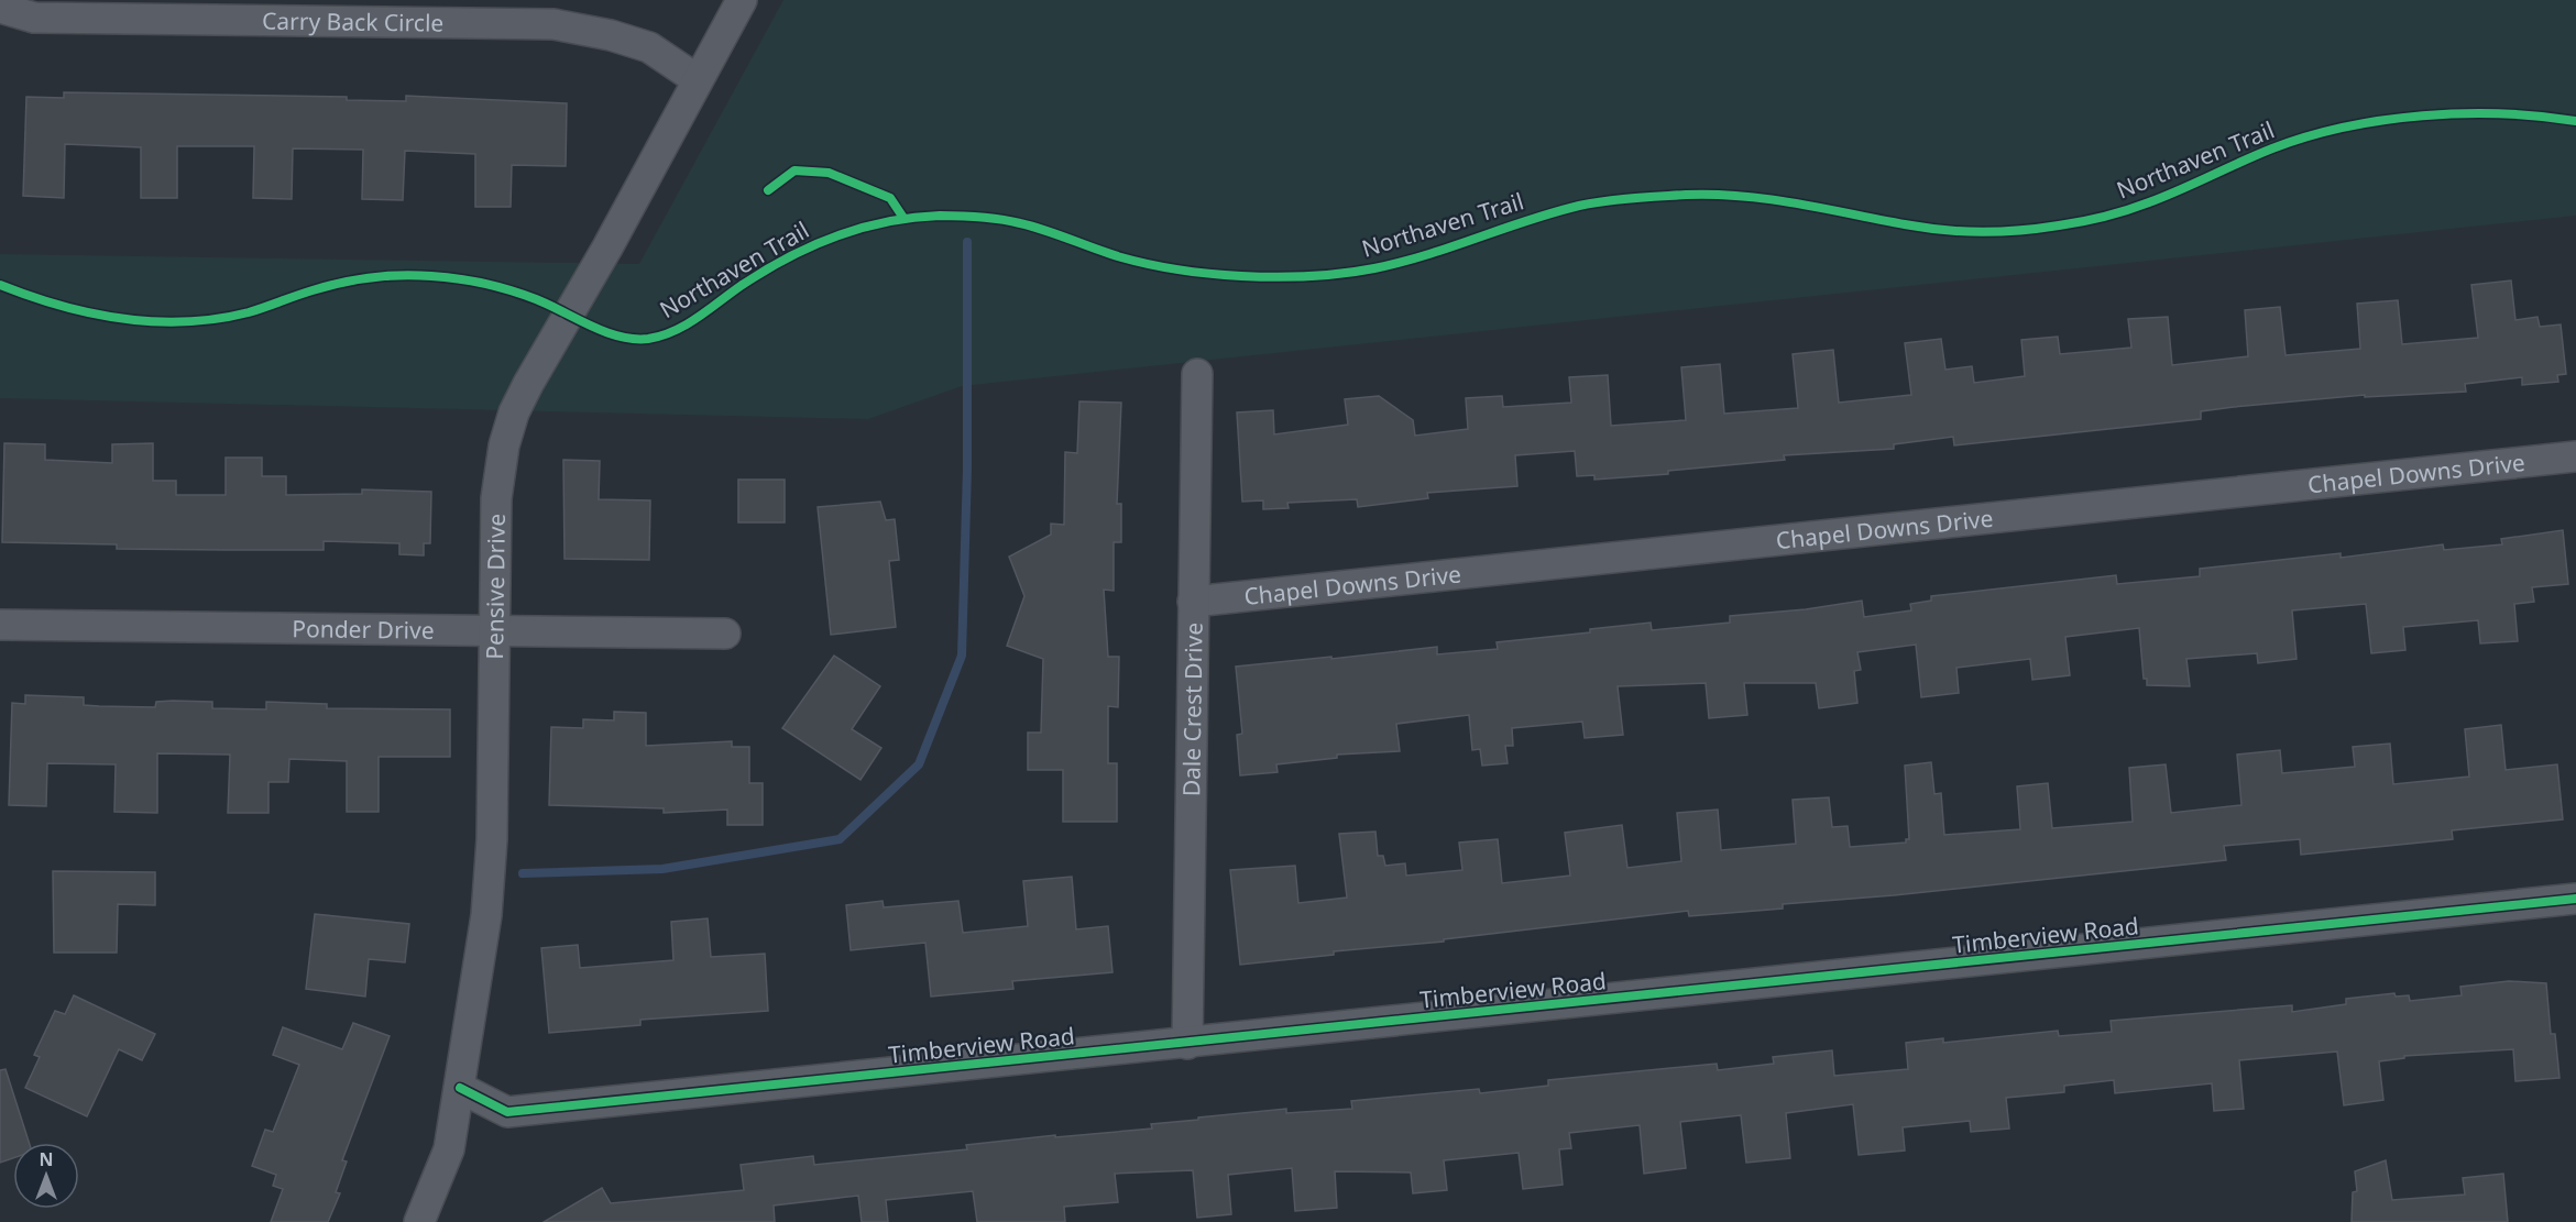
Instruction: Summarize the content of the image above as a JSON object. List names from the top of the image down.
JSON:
{
  "streets": {
    "street": [
      "Carry Back Circle",
      "Chapel Downs Drive",
      "Pensive Drive",
      "Ponder Drive",
      "Dale Crest Drive",
      "Timberview Road"
    ],
    "cycle path": ["Northaven Trail"]
  },
  "crossings": [
    ["Carry Back Circle", "Pensive Drive"],
    ["Chapel Downs Drive", "Dale Crest Drive"],
    ["Pensive Drive", "Ponder Drive"],
    ["Pensive Drive", "Timberview Road"],
    ["Dale Crest Drive", "Timberview Road"]
  ],
  "north": "top"
}
